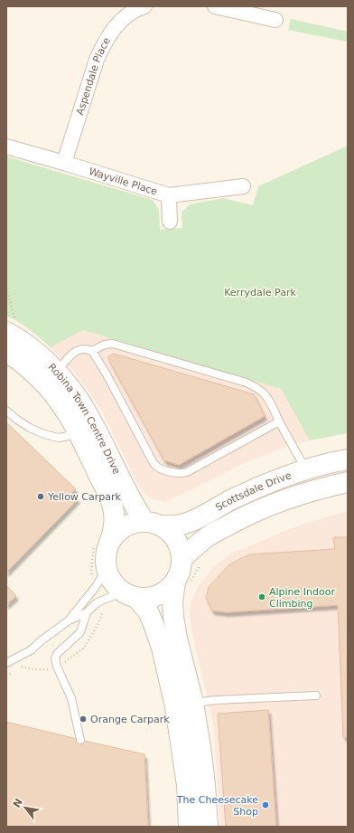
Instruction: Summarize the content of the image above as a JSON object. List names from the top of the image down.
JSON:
{
  "streets": {
    "street": [
      "Aspendale Place",
      "Wayville Place",
      "Robina Town Centre Drive",
      "Scottsdale Drive"
    ]
  },
  "crossings": [
    ["Aspendale Place", "Wayville Place"],
    ["Robina Town Centre Drive", "Scottsdale Drive"]
  ],
  "parks": ["Kerrydale Park"],
  "places": [
    "Yellow Carpark",
    "Alpine Indoor Climbing",
    "Orange Carpark",
    "The Cheesecake Shop"
  ],
  "north": "top left"
}
